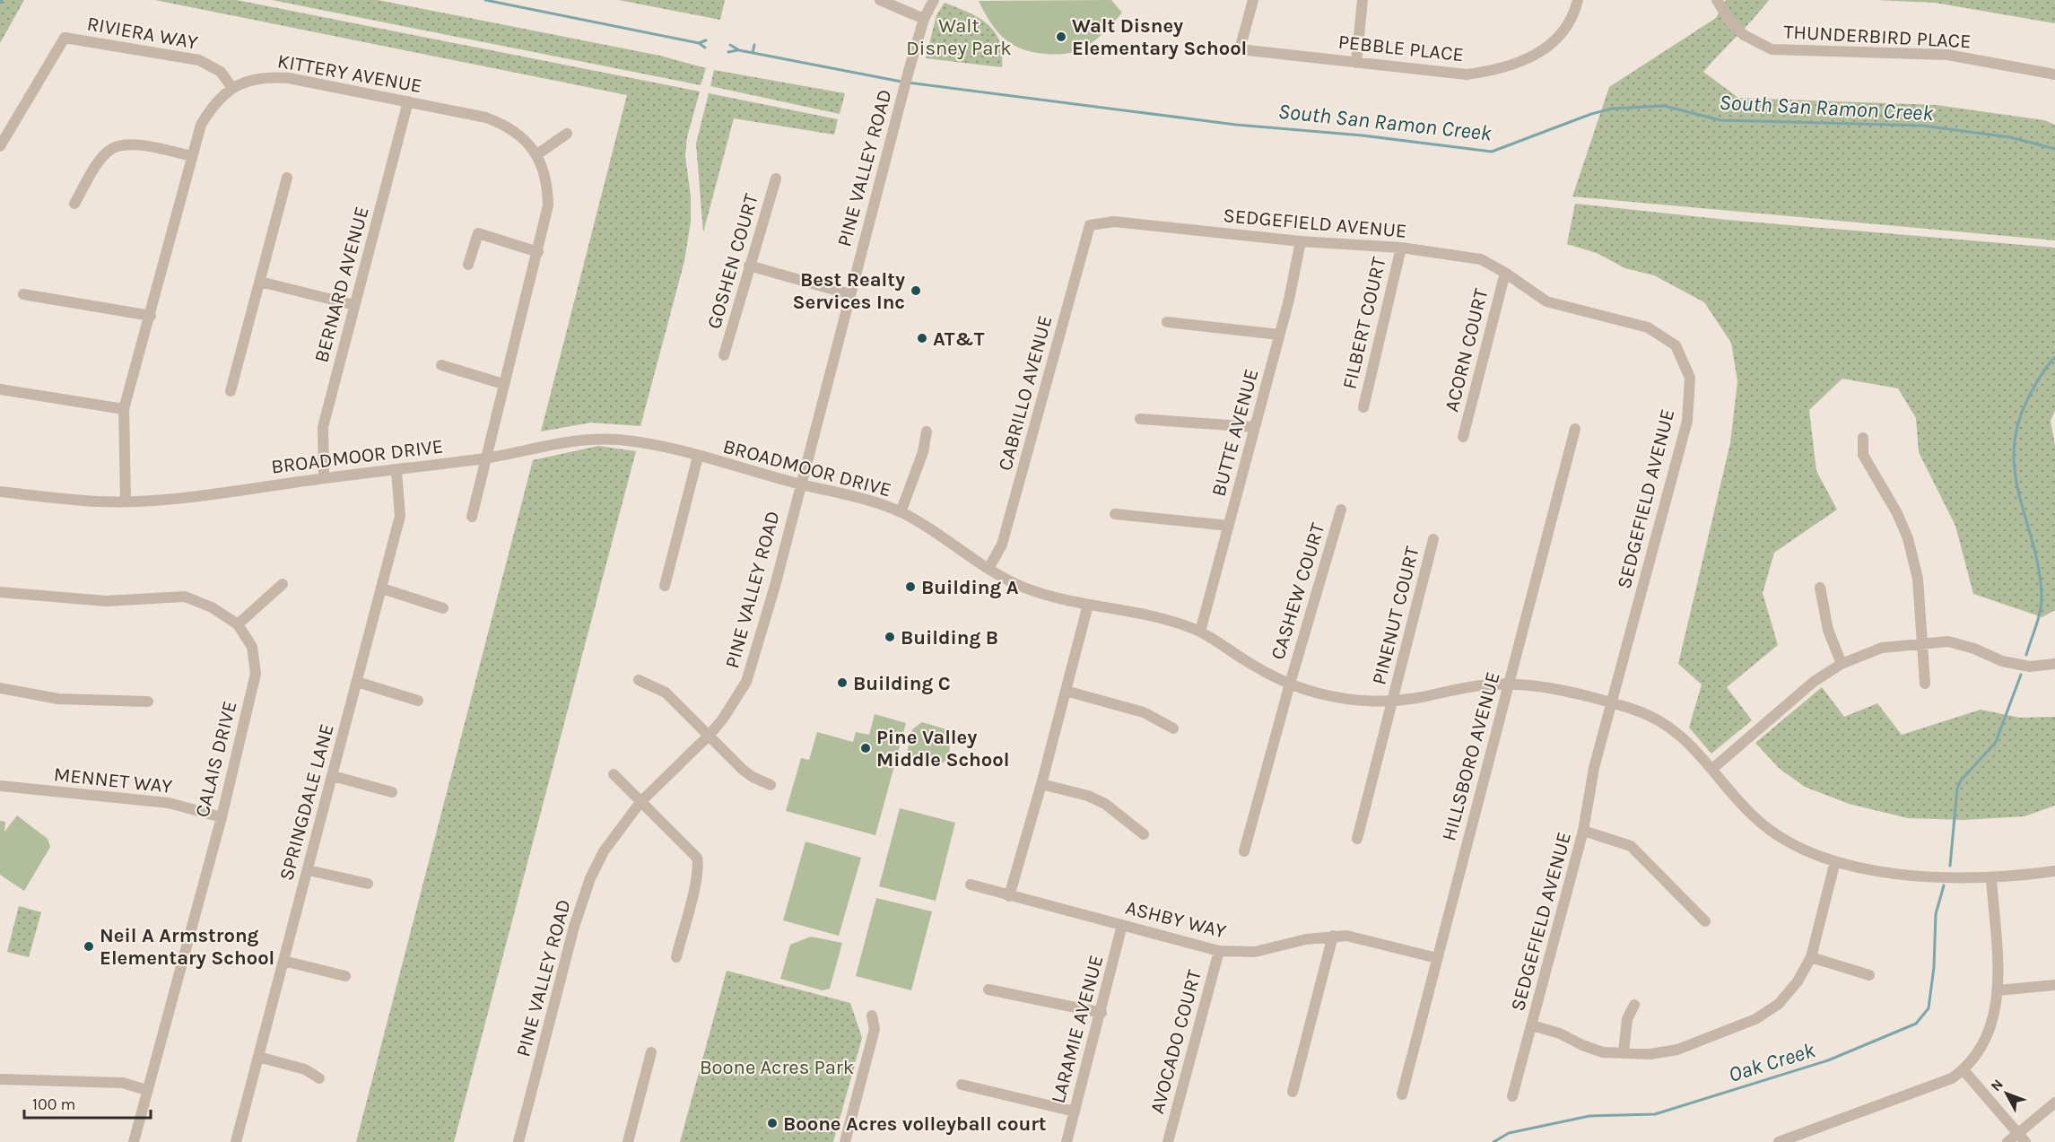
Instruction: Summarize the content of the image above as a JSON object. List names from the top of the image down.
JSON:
{
  "streets": {
    "street": [
      "RIVIERA WAY",
      "THUNDERBIRD PLACE",
      "PEBBLE PLACE",
      "KITTERY AVENUE",
      "PINE VALLEY ROAD",
      "SEDGEFIELD AVENUE",
      "GOSHEN COURT",
      "BERNARD AVENUE",
      "FILBERT COURT",
      "ACORN COURT",
      "CABRILLO AVENUE",
      "BUTTE AVENUE",
      "BROADMOOR DRIVE",
      "CASHEW COURT",
      "PINENUT COURT",
      "HILLSBORO AVENUE",
      "CALAIS DRIVE",
      "MENNET WAY",
      "SPRINGDALE LANE",
      "ASHBY WAY",
      "LARAMIE AVENUE",
      "AVOCADO COURT"
    ]
  },
  "crossings": [
    ["RIVIERA WAY", "KITTERY AVENUE"],
    ["KITTERY AVENUE", "BERNARD AVENUE"],
    ["KITTERY AVENUE", "BROADMOOR DRIVE"],
    ["PINE VALLEY ROAD", "BROADMOOR DRIVE"],
    ["SEDGEFIELD AVENUE", "FILBERT COURT"],
    ["SEDGEFIELD AVENUE", "ACORN COURT"],
    ["SEDGEFIELD AVENUE", "CABRILLO AVENUE"],
    ["SEDGEFIELD AVENUE", "BUTTE AVENUE"],
    ["SEDGEFIELD AVENUE", "BROADMOOR DRIVE"],
    ["BERNARD AVENUE", "BROADMOOR DRIVE"],
    ["CABRILLO AVENUE", "BROADMOOR DRIVE"],
    ["BUTTE AVENUE", "BROADMOOR DRIVE"],
    ["BROADMOOR DRIVE", "CASHEW COURT"],
    ["BROADMOOR DRIVE", "PINENUT COURT"],
    ["BROADMOOR DRIVE", "HILLSBORO AVENUE"],
    ["BROADMOOR DRIVE", "SPRINGDALE LANE"],
    ["HILLSBORO AVENUE", "ASHBY WAY"],
    ["CALAIS DRIVE", "MENNET WAY"],
    ["ASHBY WAY", "LARAMIE AVENUE"],
    ["ASHBY WAY", "AVOCADO COURT"]
  ],
  "water": ["South San Ramon Creek", "Oak Creek"],
  "parks": ["Walt Disney Park", "Boone Acres Park"],
  "places": [
    "Walt Disney Elementary School",
    "Best Realty Services Inc",
    "AT&T",
    "Building A",
    "Building B",
    "Building C",
    "Pine Valley Middle School",
    "Neil A Armstrong Elementary School",
    "Boone Acres volleyball court"
  ],
  "scale_bar": "100 m",
  "north": "top left"
}
